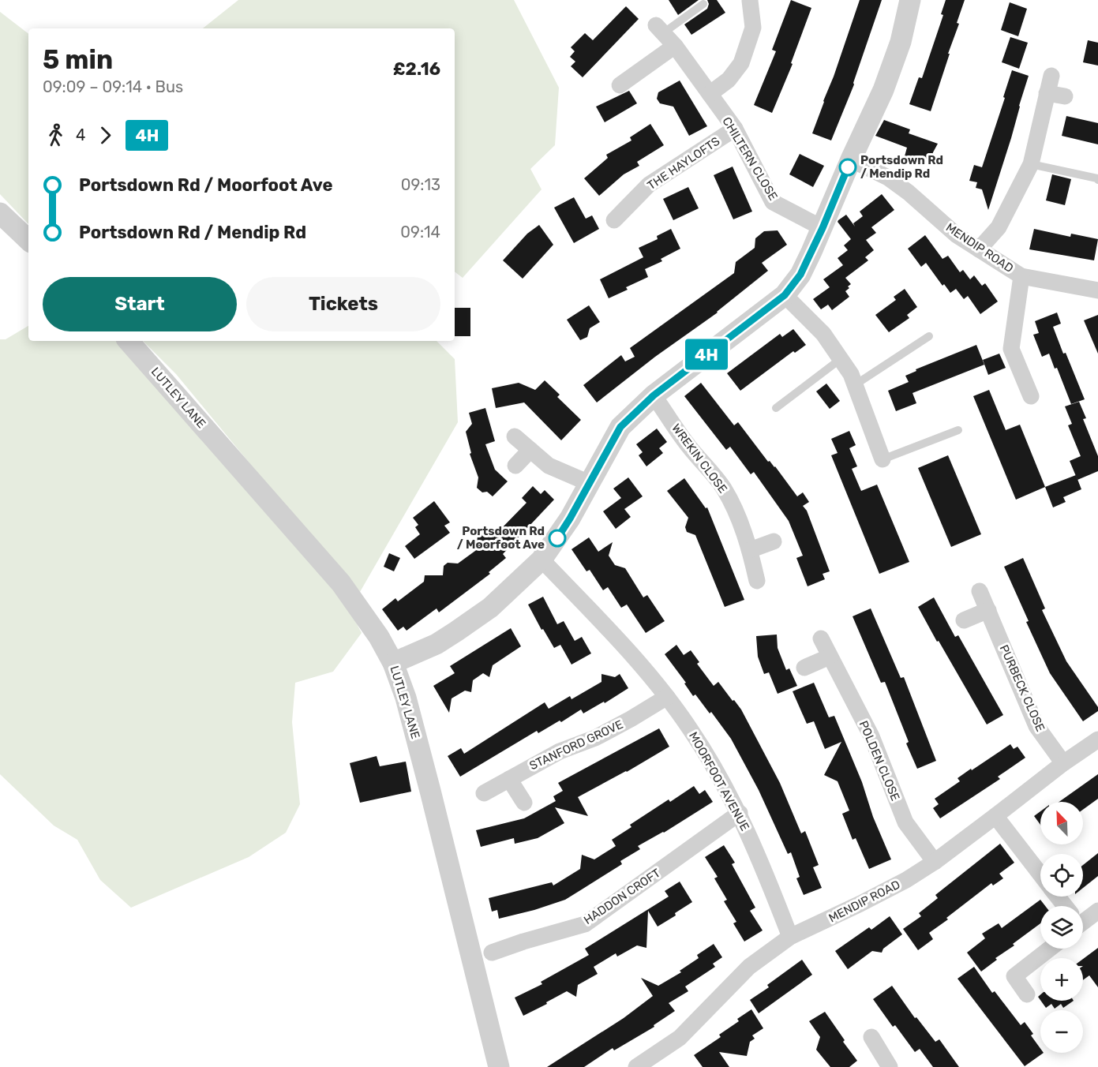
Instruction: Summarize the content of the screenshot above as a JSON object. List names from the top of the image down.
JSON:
{
  "streets": {
    "street": [
      "CHILTERN CLOSE",
      "THE HAYLOFTS",
      "MENDIP ROAD",
      "LUTLEY LANE",
      "WREKIN CLOSE",
      "PURBECK CLOSE",
      "STANFORD GROVE",
      "POLDEN CLOSE",
      "MOORFOOT AVENUE",
      "HADDON CROFT"
    ]
  },
  "crossings": [
    ["CHILTERN CLOSE", "THE HAYLOFTS"],
    ["MENDIP ROAD", "PURBECK CLOSE"],
    ["MENDIP ROAD", "POLDEN CLOSE"],
    ["MENDIP ROAD", "MOORFOOT AVENUE"],
    ["STANFORD GROVE", "MOORFOOT AVENUE"],
    ["MOORFOOT AVENUE", "HADDON CROFT"]
  ],
  "places": ["Portsdown Rd / Mendip Rd", "Portsdown Rd / Moorfoot Ave"],
  "lines": ["bus line 4H"],
  "north": "top left",
  "page": {
    "on_map": "4H",
    "heading": ["5 min", "09:09 – 09:14 · Bus", "£2.16"],
    "legs": ["4", "4H"],
    "list": [
      {
        "name": "Portsdown Rd / Moorfoot Ave",
        "value": "09:13"
      },
      {
        "name": "Portsdown Rd / Mendip Rd",
        "value": "09:14"
      }
    ],
    "buttons": ["Start", "Tickets"],
    "map_buttons": ["+", "−"]
  }
}
